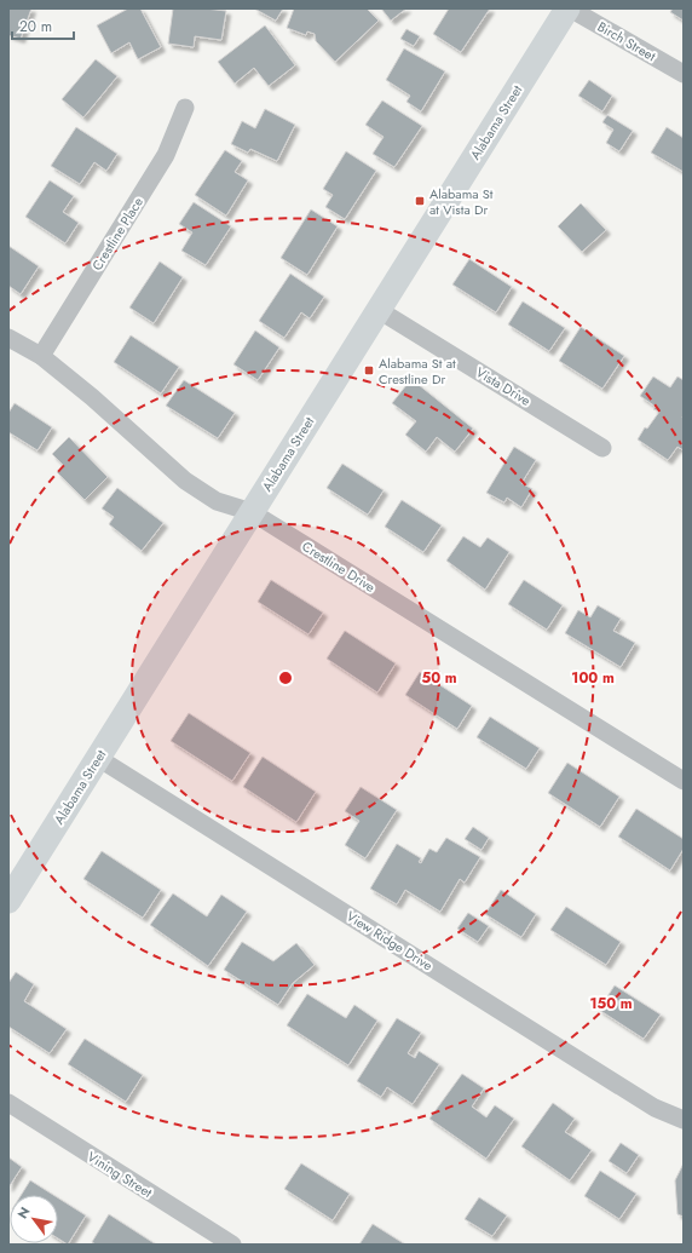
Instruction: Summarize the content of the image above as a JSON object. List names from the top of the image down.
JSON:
{
  "streets": {
    "main road": ["Alabama Street"],
    "street": [
      "Birch Street",
      "Crestline Place",
      "Vista Drive",
      "Crestline Drive",
      "View Ridge Drive",
      "Vining Street"
    ]
  },
  "crossings": [
    ["Birch Street", "Alabama Street"],
    ["Alabama Street", "Vista Drive"],
    ["Alabama Street", "Crestline Drive"],
    ["Alabama Street", "View Ridge Drive"],
    ["Crestline Place", "Crestline Drive"]
  ],
  "places": {
    "transit": ["Alabama St at Vista Dr", "Alabama St at Crestline Dr"]
  },
  "scale_bar": "20 m",
  "north": "top left",
  "rings": ["50 m", "100 m", "150 m"]
}
